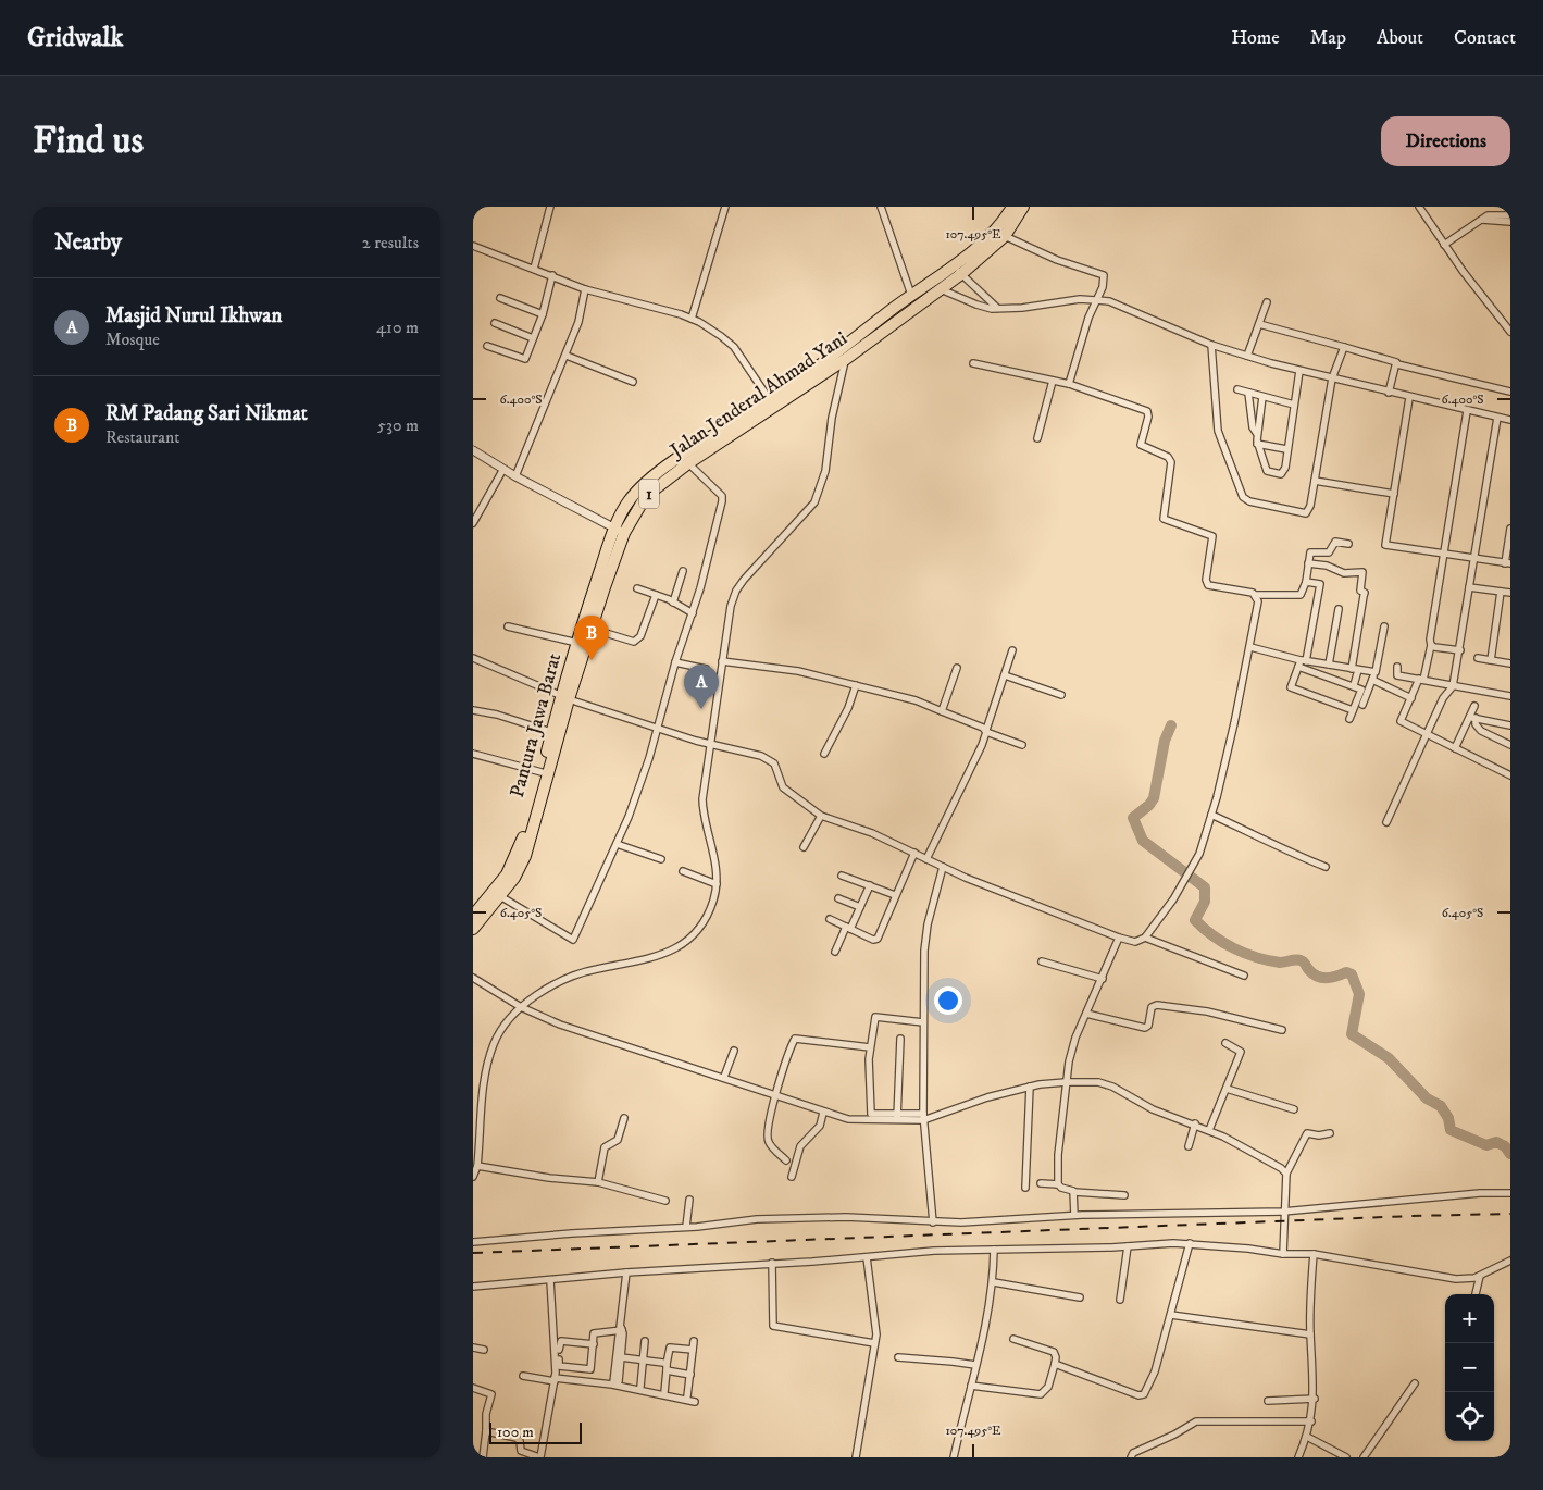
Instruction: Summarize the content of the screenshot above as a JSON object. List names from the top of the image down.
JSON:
{
  "streets": {
    "highway": ["Jalan Jenderal Ahmad Yani", "1", "Pantura Jawa Barat"]
  },
  "crossings": [
    ["Jalan Jenderal Ahmad Yani", "Pantura Jawa Barat"]
  ],
  "scale_bar": "100 m",
  "page": {
    "header": "Gridwalk",
    "nav": [
      "Home",
      "Map",
      "About",
      "Contact"
    ],
    "buttons": "Directions",
    "title": "Find us",
    "heading": ["Nearby", "2 results"],
    "list": [
      {
        "mark": "A",
        "name": "Masjid Nurul Ikhwan",
        "note": "Mosque",
        "value": "410 m"
      },
      {
        "mark": "B",
        "name": "RM Padang Sari Nikmat",
        "note": "Restaurant",
        "value": "530 m"
      }
    ],
    "pins": ["B", "A"],
    "map_buttons": ["+", "−"],
    "scale": "100 m"
  },
  "coordinates": ["107.495°E", "6.400°S", "6.405°S"]
}
